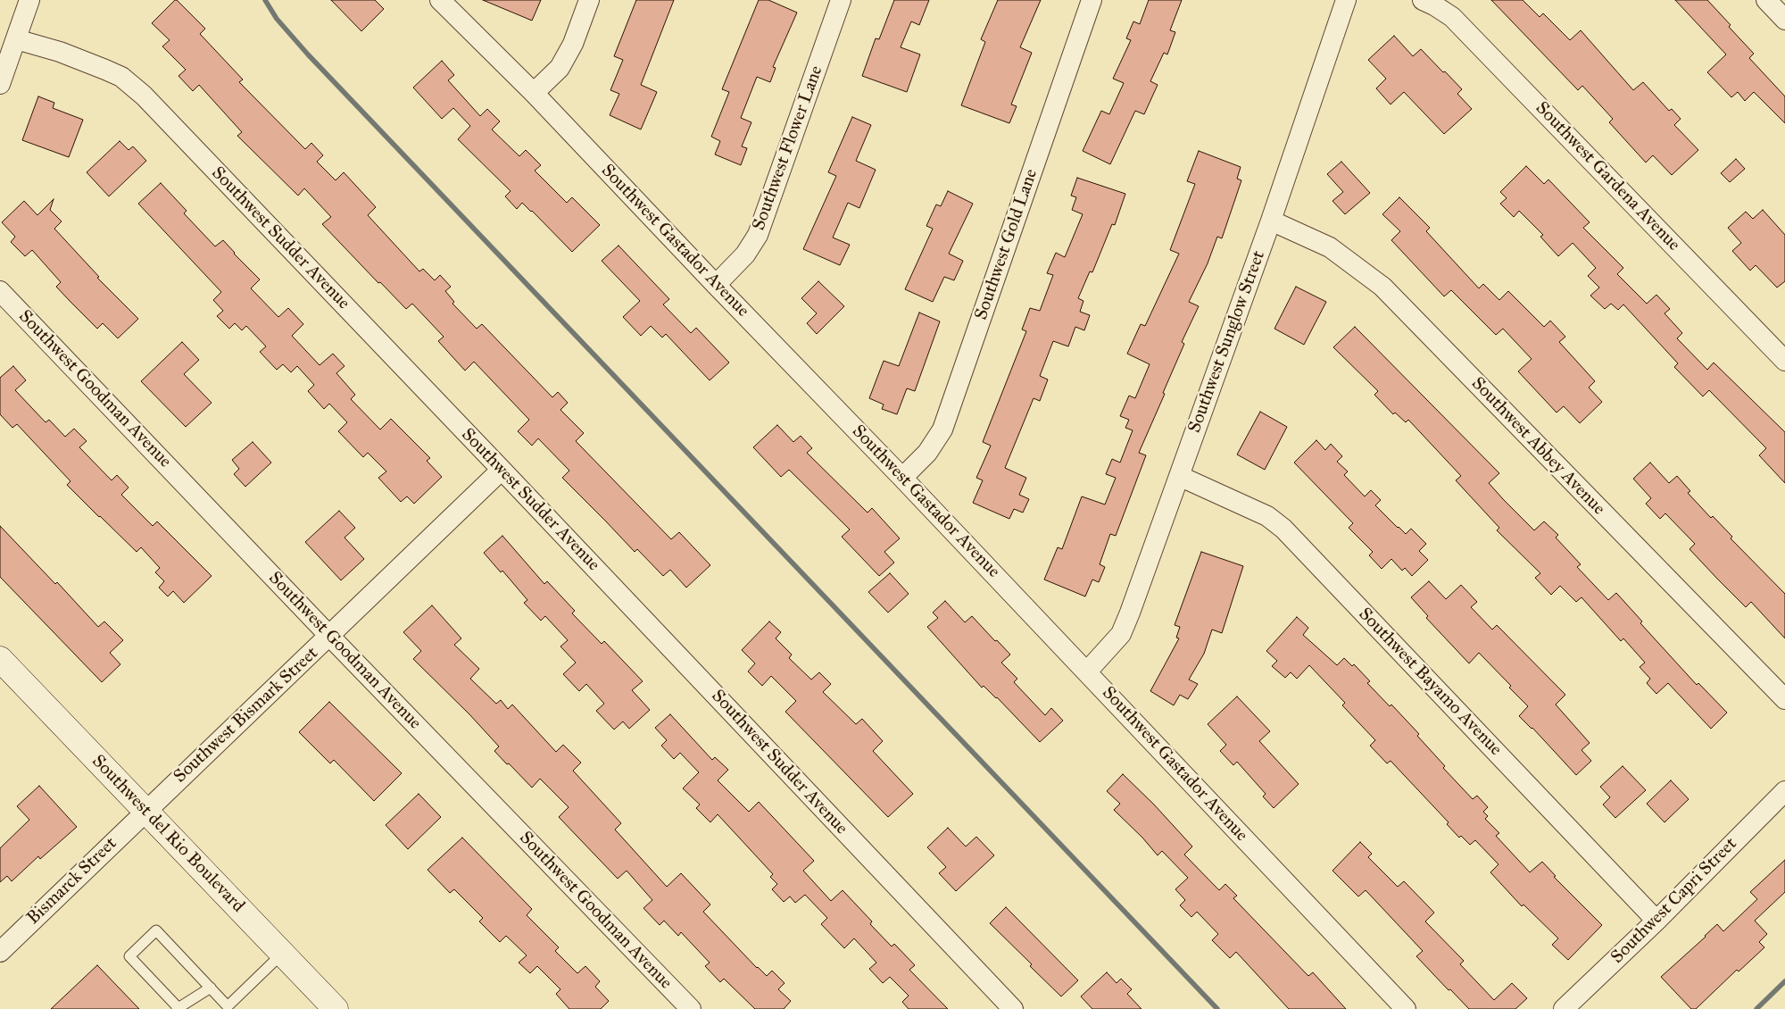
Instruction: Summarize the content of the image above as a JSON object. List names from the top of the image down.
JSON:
{
  "streets": {
    "street": [
      "Southwest Flower Lane",
      "Southwest Gardena Avenue",
      "Southwest Sudder Avenue",
      "Southwest Gastador Avenue",
      "Southwest Gold Lane",
      "Southwest Sunglow Street",
      "Southwest Goodman Avenue",
      "Southwest Abbey Avenue",
      "Southwest Bayamo Avenue",
      "Southwest Bismark Street",
      "Southwest del Rio Boulevard",
      "Bismarck Street",
      "Southwest Capri Street"
    ]
  },
  "crossings": [
    ["Southwest Flower Lane", "Southwest Gastador Avenue"],
    ["Southwest Sudder Avenue", "Southwest Bismark Street"],
    ["Southwest Gastador Avenue", "Southwest Gold Lane"],
    ["Southwest Gastador Avenue", "Southwest Sunglow Street"],
    ["Southwest Sunglow Street", "Southwest Abbey Avenue"],
    ["Southwest Sunglow Street", "Southwest Bayamo Avenue"],
    ["Southwest Goodman Avenue", "Southwest Bismark Street"],
    ["Southwest Bayamo Avenue", "Southwest Capri Street"],
    ["Southwest Bismark Street", "Southwest del Rio Boulevard"],
    ["Southwest Bismark Street", "Bismarck Street"],
    ["Southwest del Rio Boulevard", "Bismarck Street"]
  ]
}
